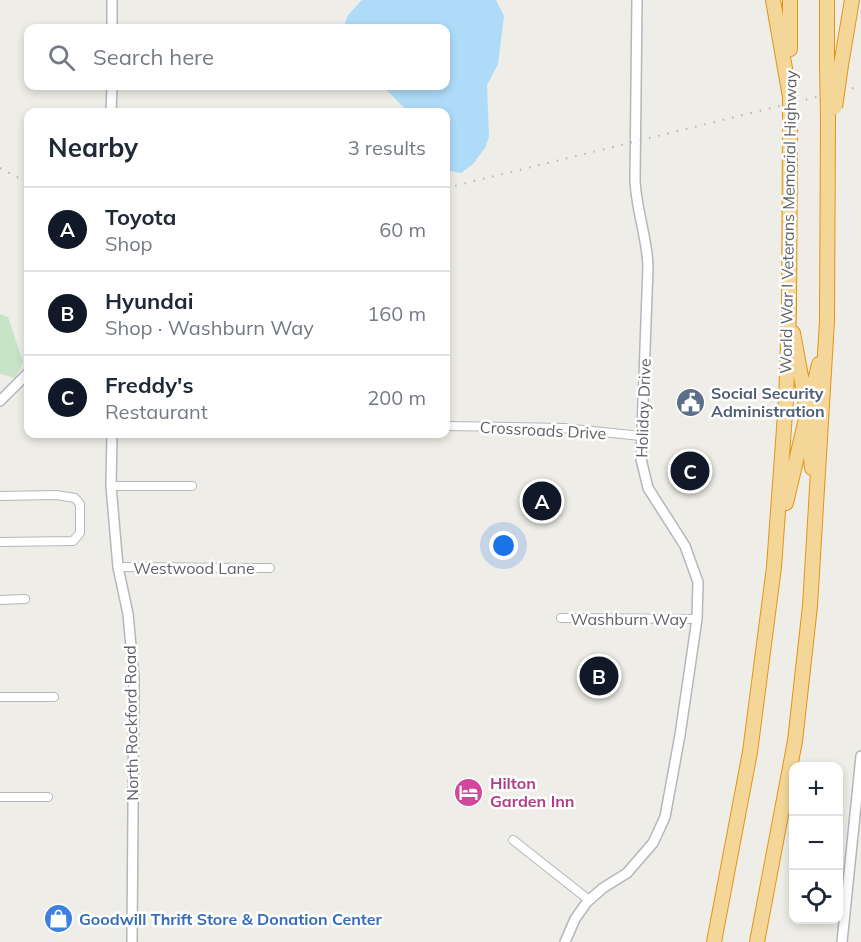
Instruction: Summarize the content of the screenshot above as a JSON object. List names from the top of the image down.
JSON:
{
  "streets": {
    "highway": ["World War I Veterans Memorial Highway"],
    "street": [
      "Holiday Drive",
      "Crossroads Drive",
      "Westwood Lane",
      "Washburn Way",
      "North Rockford Road"
    ]
  },
  "crossings": [
    ["Holiday Drive", "Crossroads Drive"],
    ["Holiday Drive", "Washburn Way"],
    ["Westwood Lane", "North Rockford Road"]
  ],
  "places": {
    "public building": ["Social Security Administration"],
    "hotel": ["Hilton Garden Inn"],
    "shop": ["Goodwill Thrift Store & Donation Center"]
  },
  "page": {
    "search": "Search here",
    "heading": ["Nearby", "3 results"],
    "list": [
      {
        "mark": "A",
        "name": "Toyota",
        "note": "Shop",
        "value": "60 m"
      },
      {
        "mark": "B",
        "name": "Hyundai",
        "note": "Shop · Washburn Way",
        "value": "160 m"
      },
      {
        "mark": "C",
        "name": "Freddy's",
        "note": "Restaurant",
        "value": "200 m"
      }
    ],
    "pins": ["C", "A", "B"],
    "map_buttons": ["+", "−"]
  }
}
